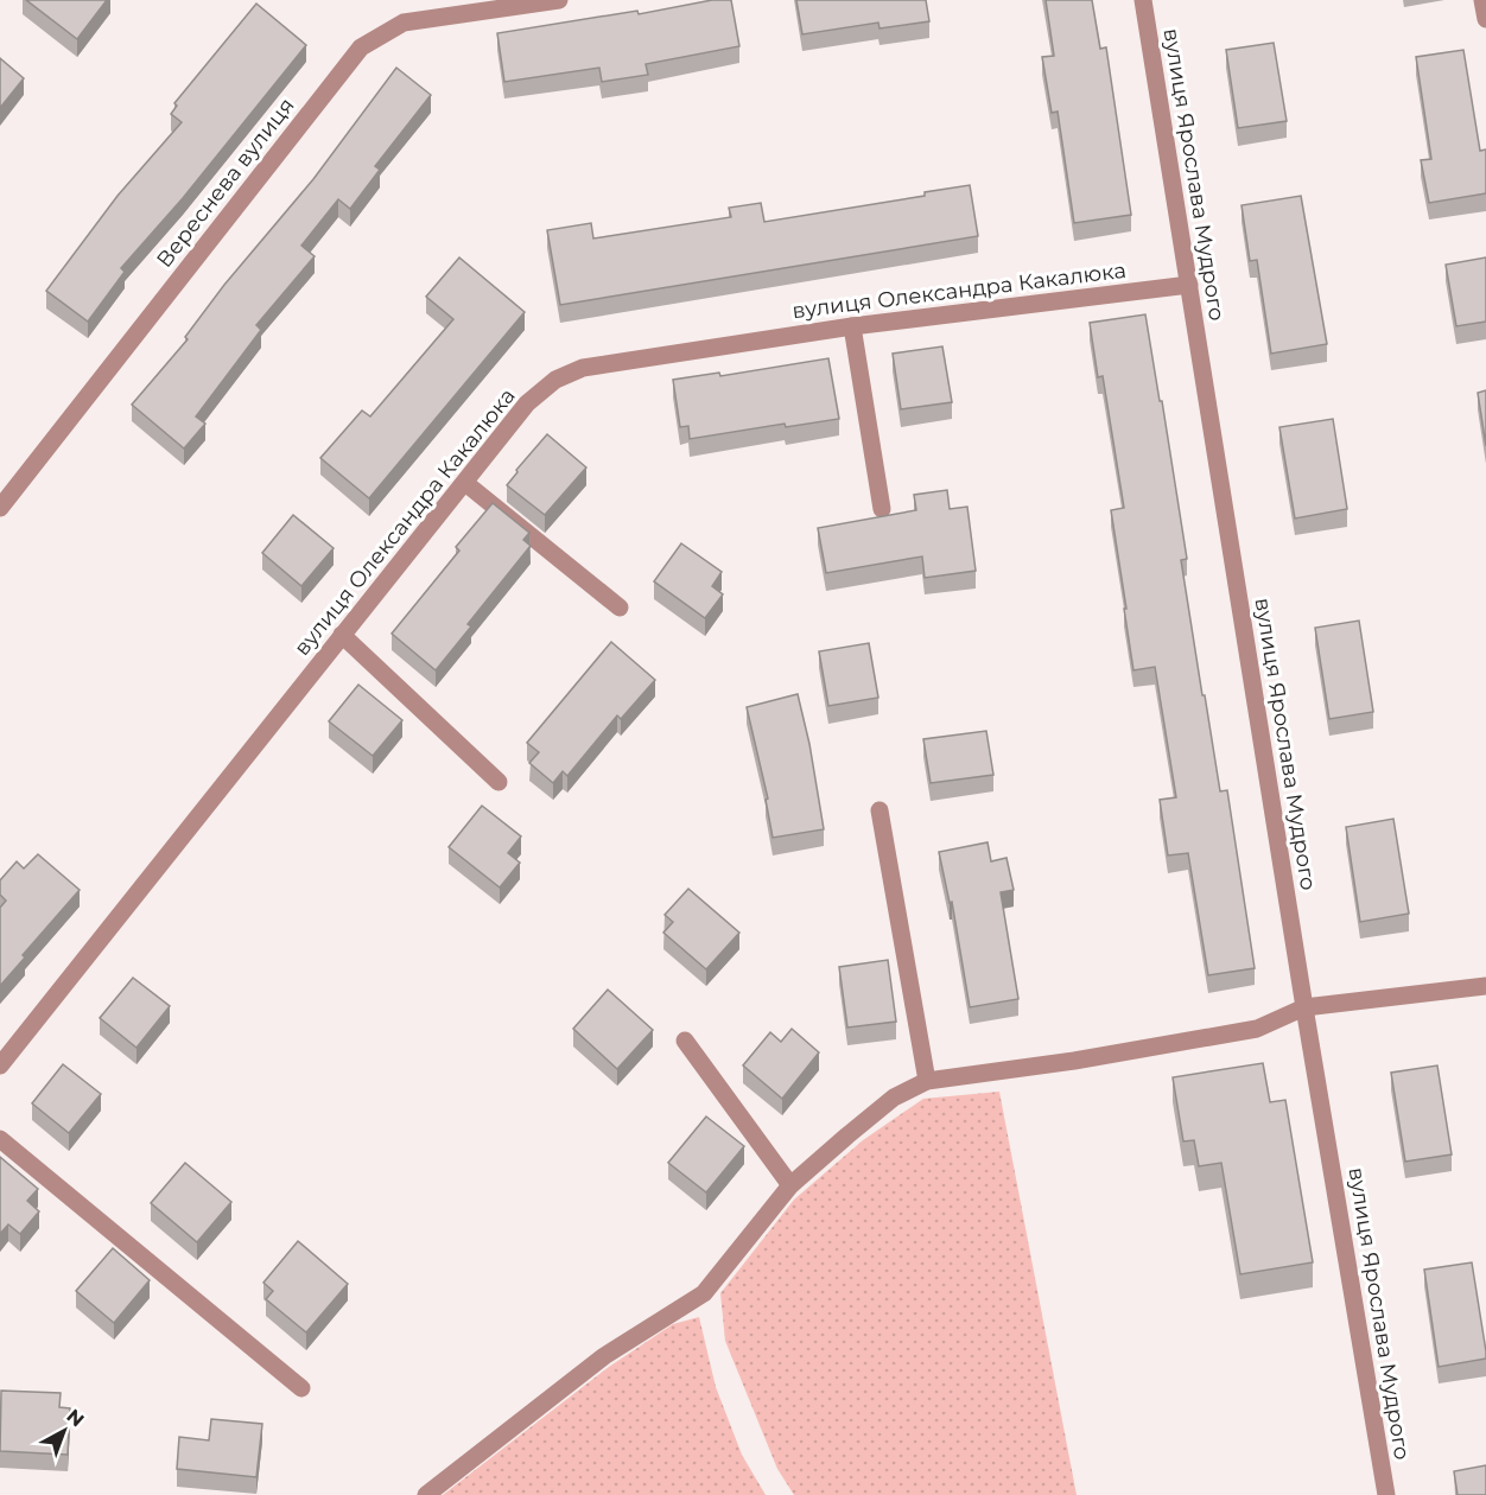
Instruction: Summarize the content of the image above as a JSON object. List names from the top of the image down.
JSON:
{
  "streets": {
    "street": ["вулиця Ярослава Мудрого", "Вереснева вулиця", "вулиця Олександра Какалюка"]
  },
  "crossings": [
    ["вулиця Ярослава Мудрого", "вулиця Олександра Какалюка"]
  ],
  "north": "top right"
}
